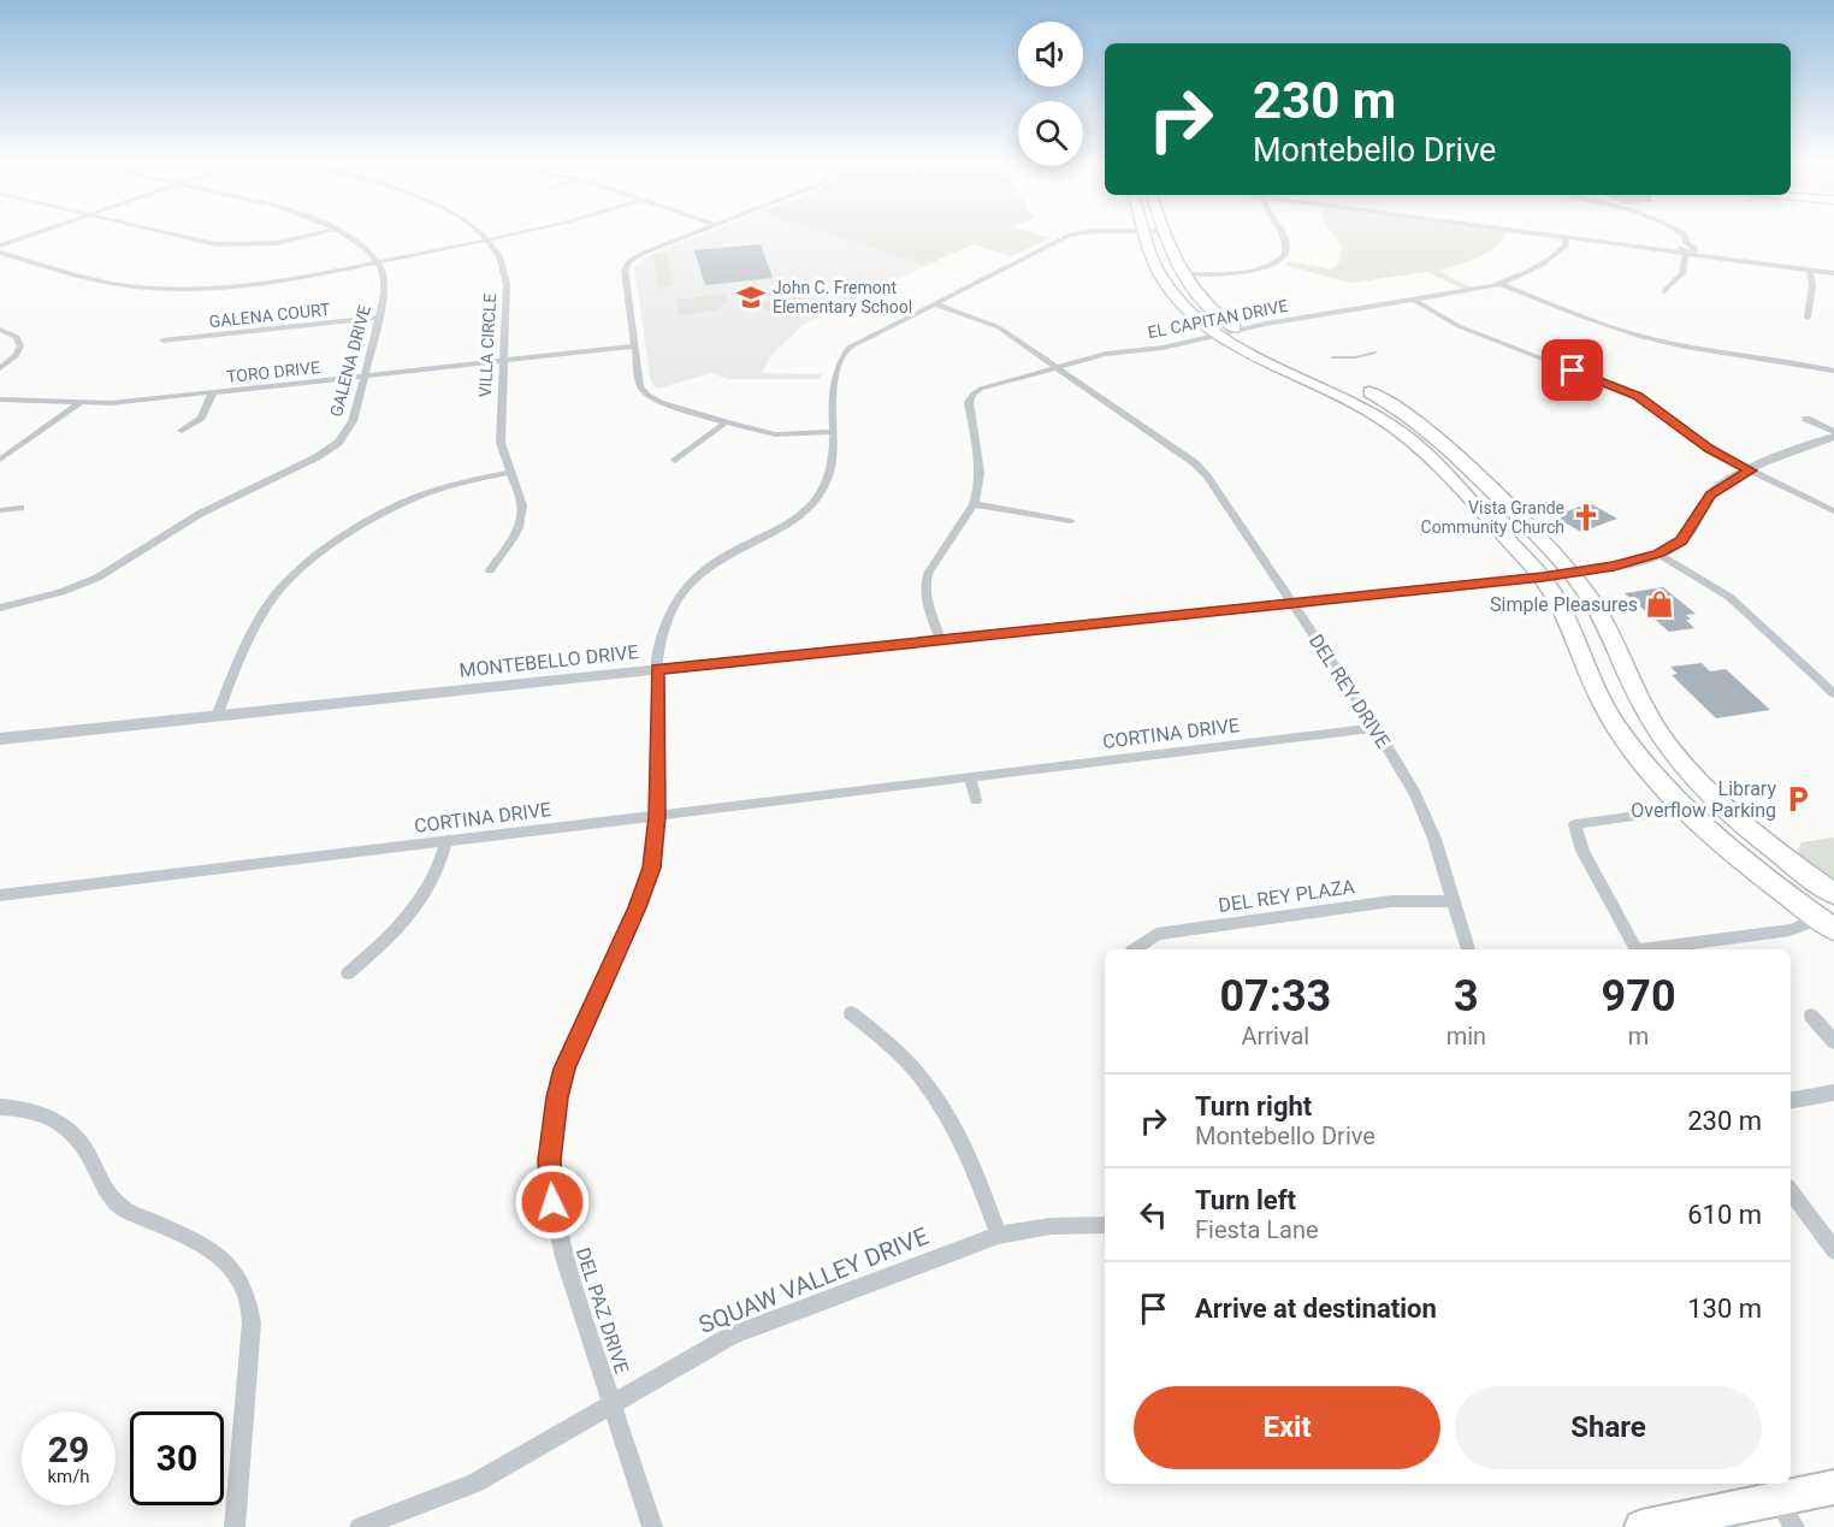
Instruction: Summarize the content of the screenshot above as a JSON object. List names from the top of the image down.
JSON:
{
  "streets": {
    "street": [
      "GALENA COURT",
      "EL CAPITAN DRIVE",
      "VILLA CIRCLE",
      "GALENA DRIVE",
      "TORO DRIVE",
      "MONTEBELLO DRIVE",
      "DEL REY DRIVE",
      "CORTINA DRIVE",
      "DEL REY PLAZA",
      "SQUAW VALLEY DRIVE",
      "DEL PAZ DRIVE"
    ]
  },
  "crossings": [
    ["GALENA COURT", "GALENA DRIVE"],
    ["EL CAPITAN DRIVE", "MONTEBELLO DRIVE"],
    ["EL CAPITAN DRIVE", "DEL REY DRIVE"],
    ["VILLA CIRCLE", "TORO DRIVE"],
    ["GALENA DRIVE", "TORO DRIVE"],
    ["MONTEBELLO DRIVE", "DEL REY DRIVE"],
    ["MONTEBELLO DRIVE", "DEL PAZ DRIVE"],
    ["DEL REY DRIVE", "CORTINA DRIVE"],
    ["DEL REY DRIVE", "DEL REY PLAZA"],
    ["DEL REY DRIVE", "DEL PAZ DRIVE"],
    ["CORTINA DRIVE", "DEL PAZ DRIVE"],
    ["SQUAW VALLEY DRIVE", "DEL PAZ DRIVE"]
  ],
  "places": {
    "school or university": ["John C. Fremont Elementary School"],
    "church": ["Vista Grande Community Church"],
    "shop": ["Simple Pleasures"],
    "parking": ["Library Overflow Parking"]
  },
  "page": {
    "turn": ["230 m", "Montebello Drive"],
    "eta": [
      "07:33",
      "Arrival",
      "3",
      "min",
      "970",
      "m"
    ],
    "list": [
      {
        "name": "Turn right",
        "note": "Montebello Drive",
        "value": "230 m"
      },
      {
        "name": "Turn left",
        "note": "Fiesta Lane",
        "value": "610 m"
      },
      {
        "name": "Arrive at destination",
        "value": "130 m"
      }
    ],
    "buttons": ["Exit", "Share"],
    "speed": "29 km/h",
    "limit": "30"
  }
}
